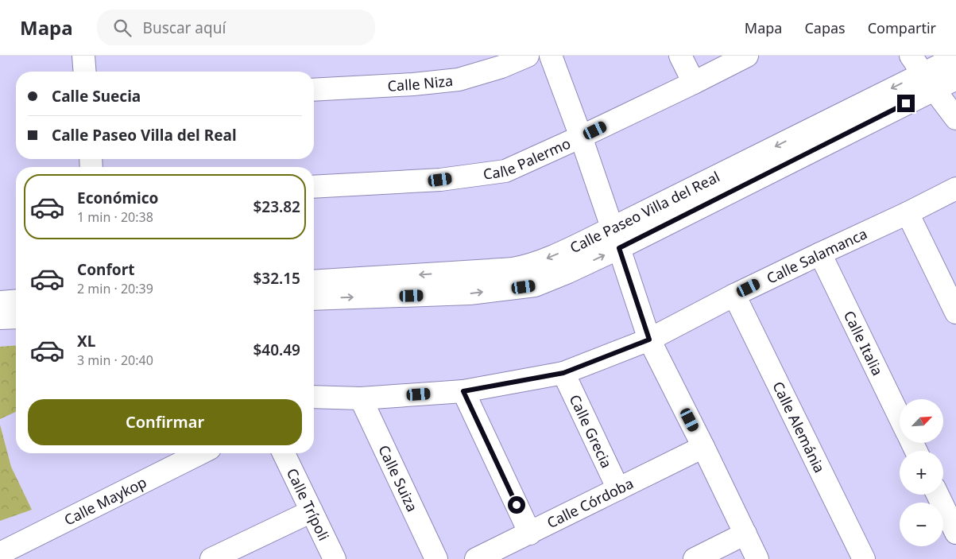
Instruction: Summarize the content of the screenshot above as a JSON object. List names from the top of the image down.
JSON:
{
  "streets": {
    "street": [
      "Calle Niza",
      "Calle Palermo",
      "Calle Paseo Villa del Real",
      "Calle Salamanca",
      "Calle Italia",
      "Calle Alemánia",
      "Calle Grecia",
      "Calle Suiza",
      "Calle Maykop",
      "Calle Trípoli",
      "Calle Córdoba"
    ]
  },
  "crossings": [
    ["Calle Salamanca", "Calle Italia"],
    ["Calle Salamanca", "Calle Alemánia"],
    ["Calle Salamanca", "Calle Grecia"],
    ["Calle Salamanca", "Calle Suiza"],
    ["Calle Grecia", "Calle Córdoba"]
  ],
  "north": "top right",
  "page": {
    "header": "Mapa",
    "search": "Buscar aquí",
    "nav": ["Mapa", "Capas", "Compartir"],
    "banner": ["Calle Suecia", "Calle Paseo Villa del Real"],
    "list": [
      {
        "name": "Económico",
        "note": "1 min · 20:38",
        "value": "$23.82"
      },
      {
        "name": "Confort",
        "note": "2 min · 20:39",
        "value": "$32.15"
      },
      {
        "name": "XL",
        "note": "3 min · 20:40",
        "value": "$40.49"
      }
    ],
    "buttons": "Confirmar",
    "map_buttons": ["+", "−"]
  }
}
